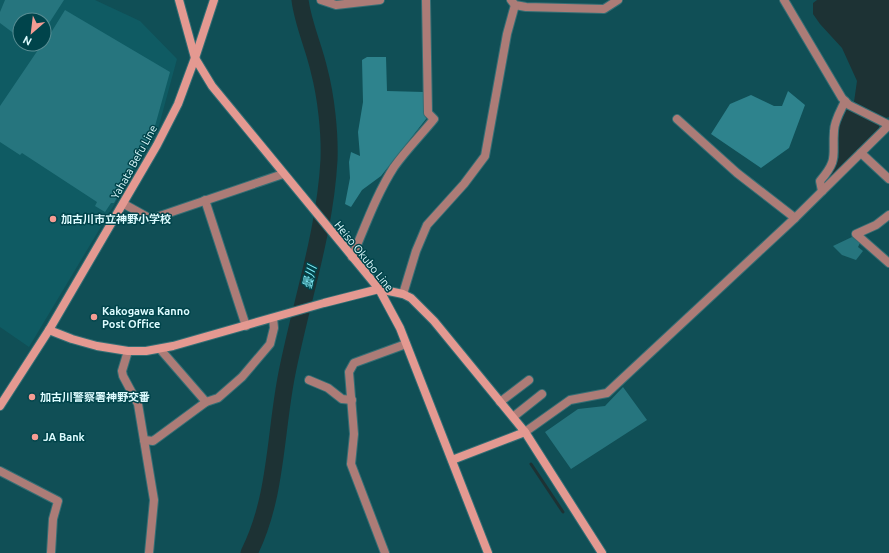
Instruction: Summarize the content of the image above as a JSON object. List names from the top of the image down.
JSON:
{
  "streets": {
    "main road": ["Yahata Befu Line", "Heiso Okubo Line"]
  },
  "crossings": [
    ["Yahata Befu Line", "Heiso Okubo Line"]
  ],
  "water": ["曇川"],
  "places": [
    "加古川市立神野小学校",
    "Kakogawa Kanno Post Office",
    "加古川警察署神野交番",
    "JA Bank"
  ],
  "north": "bottom left"
}
